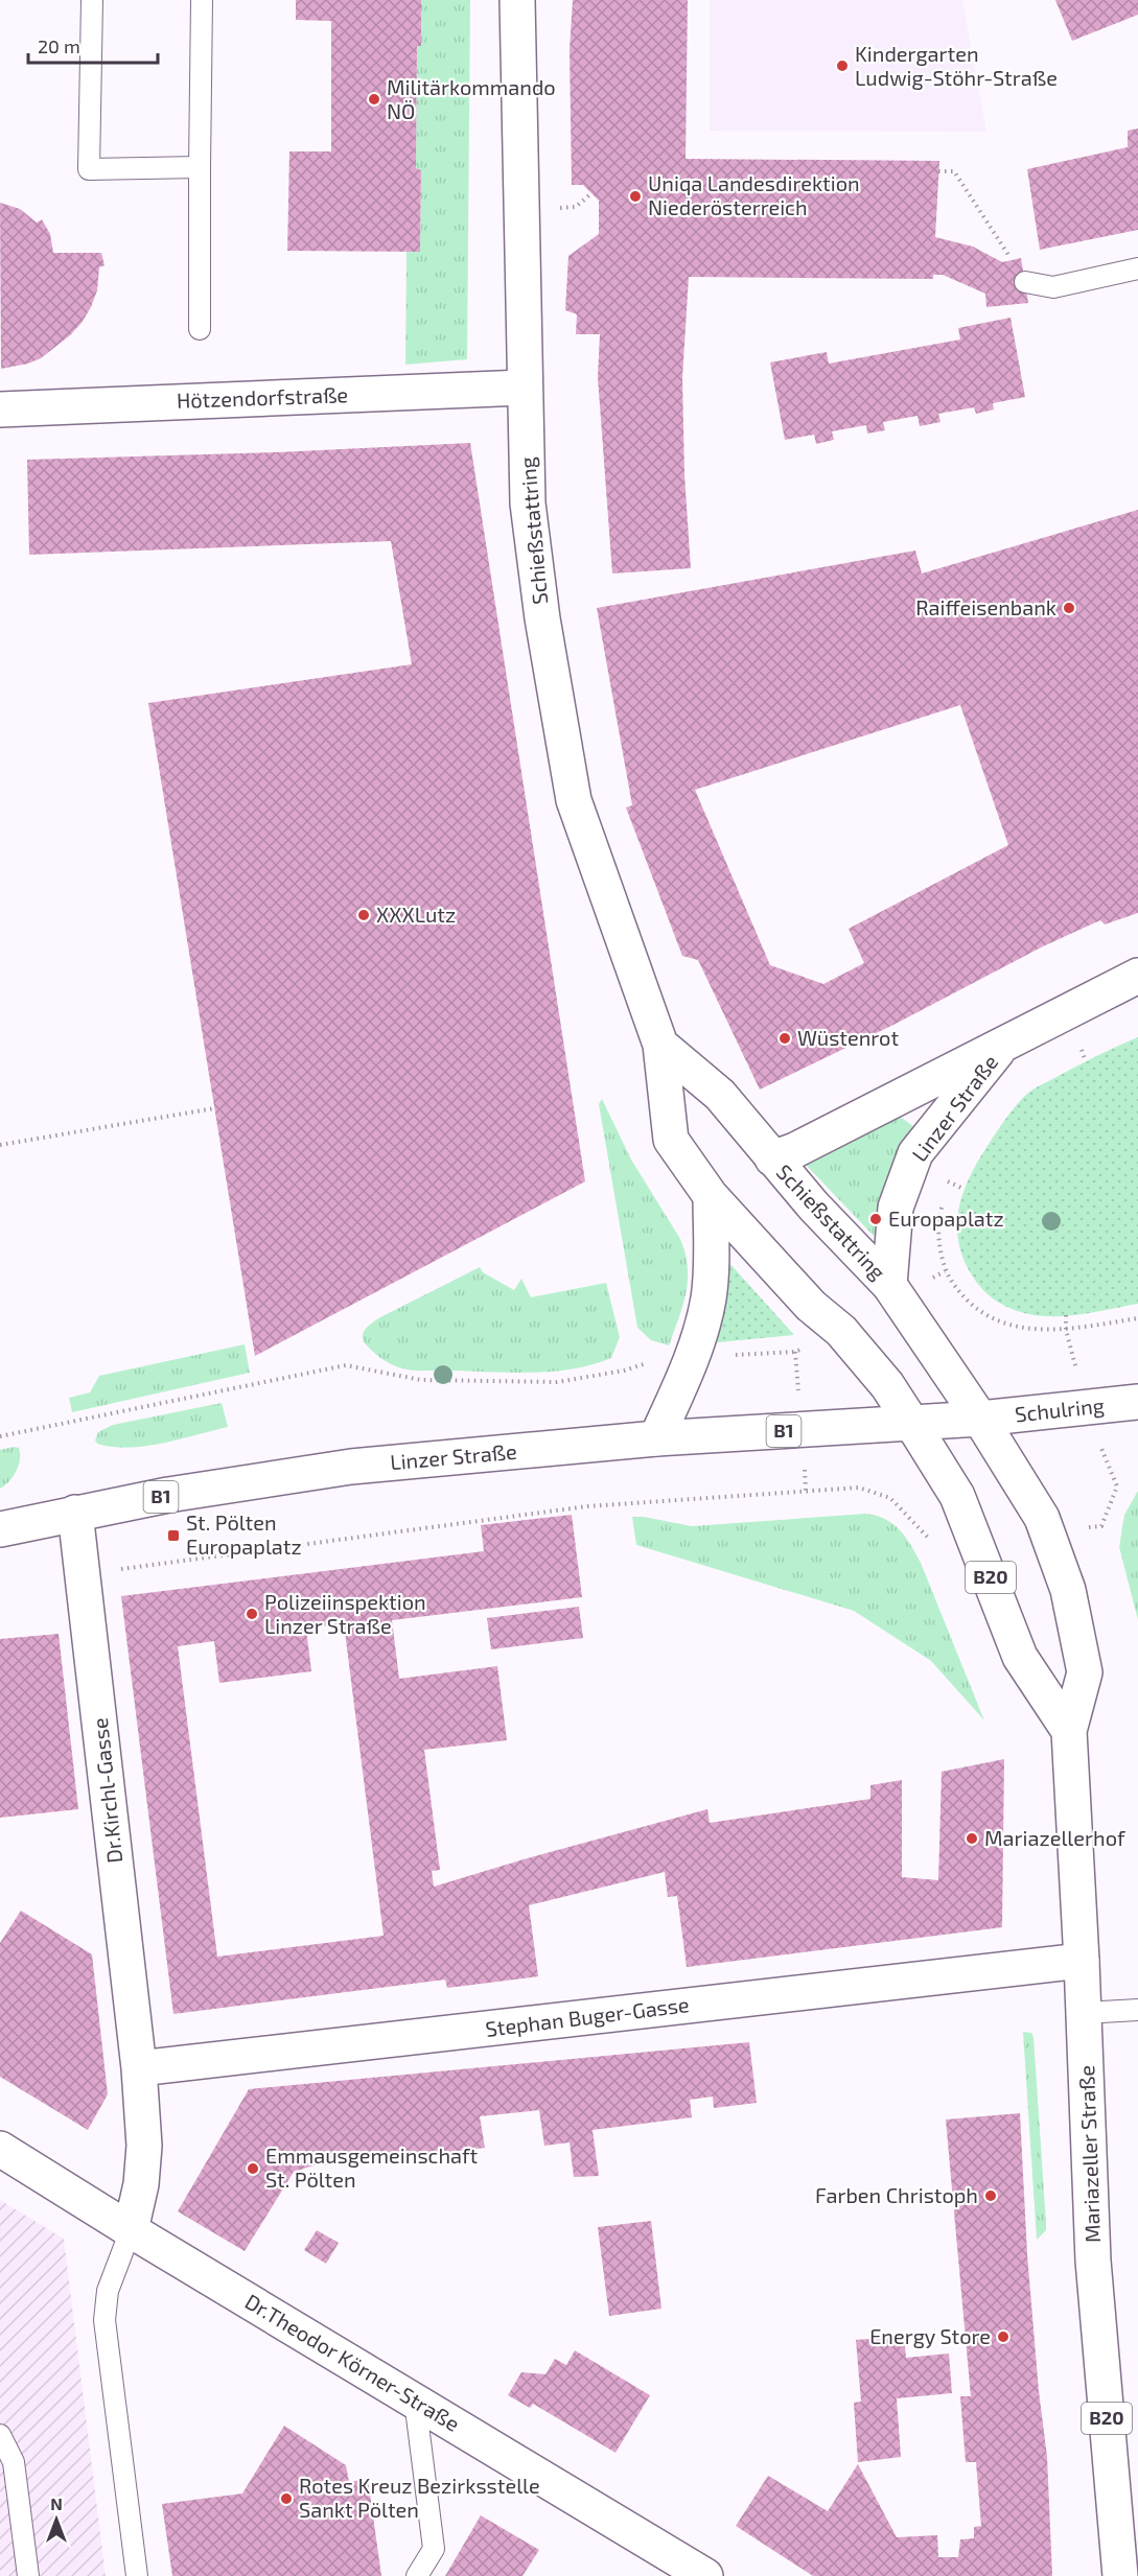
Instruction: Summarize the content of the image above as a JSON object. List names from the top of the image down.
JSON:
{
  "streets": {
    "main road": [
      "Hötzendorfstraße",
      "Schießstattring",
      "Linzer Straße",
      "Schulring",
      "B1",
      "B20",
      "Dr.Kirchl-Gasse",
      "Stephan Buger-Gasse",
      "Mariazeller Straße",
      "Dr.Theodor Körner-Straße"
    ]
  },
  "crossings": [
    ["Hötzendorfstraße", "Schießstattring"],
    ["Schießstattring", "Linzer Straße"],
    ["Schießstattring", "Schulring"],
    ["Schießstattring", "B1"],
    ["Schießstattring", "B20"],
    ["Schießstattring", "Mariazeller Straße"],
    ["Linzer Straße", "B1"],
    ["Linzer Straße", "B20"],
    ["Linzer Straße", "Dr.Kirchl-Gasse"],
    ["Schulring", "B1"],
    ["Schulring", "Mariazeller Straße"],
    ["B1", "B20"],
    ["B1", "Mariazeller Straße"],
    ["B20", "Mariazeller Straße"],
    ["Dr.Kirchl-Gasse", "Stephan Buger-Gasse"],
    ["Dr.Kirchl-Gasse", "Dr.Theodor Körner-Straße"],
    ["Stephan Buger-Gasse", "Mariazeller Straße"]
  ],
  "places": {
    "other": [
      "Kindergarten Ludwig-Stöhr-Straße",
      "Militärkommando NÖ",
      "Uniqa Landesdirektion Niederösterreich",
      "Raiffeisenbank",
      "XXXLutz",
      "Wüstenrot",
      "Europaplatz",
      "Polizeiinspektion Linzer Straße",
      "Mariazellerhof",
      "Emmausgemeinschaft St. Pölten",
      "Farben Christoph",
      "Energy Store",
      "Rotes Kreuz Bezirksstelle Sankt Pölten"
    ],
    "transit": ["St. Pölten Europaplatz"]
  },
  "scale_bar": "20 m",
  "north": "top"
}
